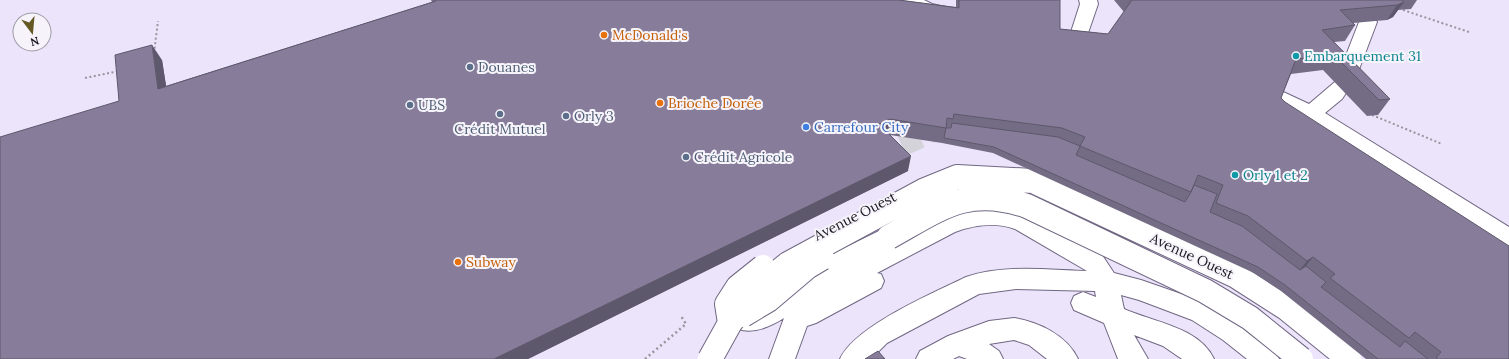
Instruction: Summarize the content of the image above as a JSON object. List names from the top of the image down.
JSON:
{
  "streets": {
    "lane": ["Avenue Ouest"]
  },
  "places": [
    "McDonald's",
    "Embarquement 31",
    "Douanes",
    "Brioche Dorée",
    "UBS",
    "Crédit Mutuel",
    "Orly 3",
    "Carrefour City",
    "Crédit Agricole",
    "Orly 1 et 2",
    "Subway"
  ],
  "north": "bottom"
}
